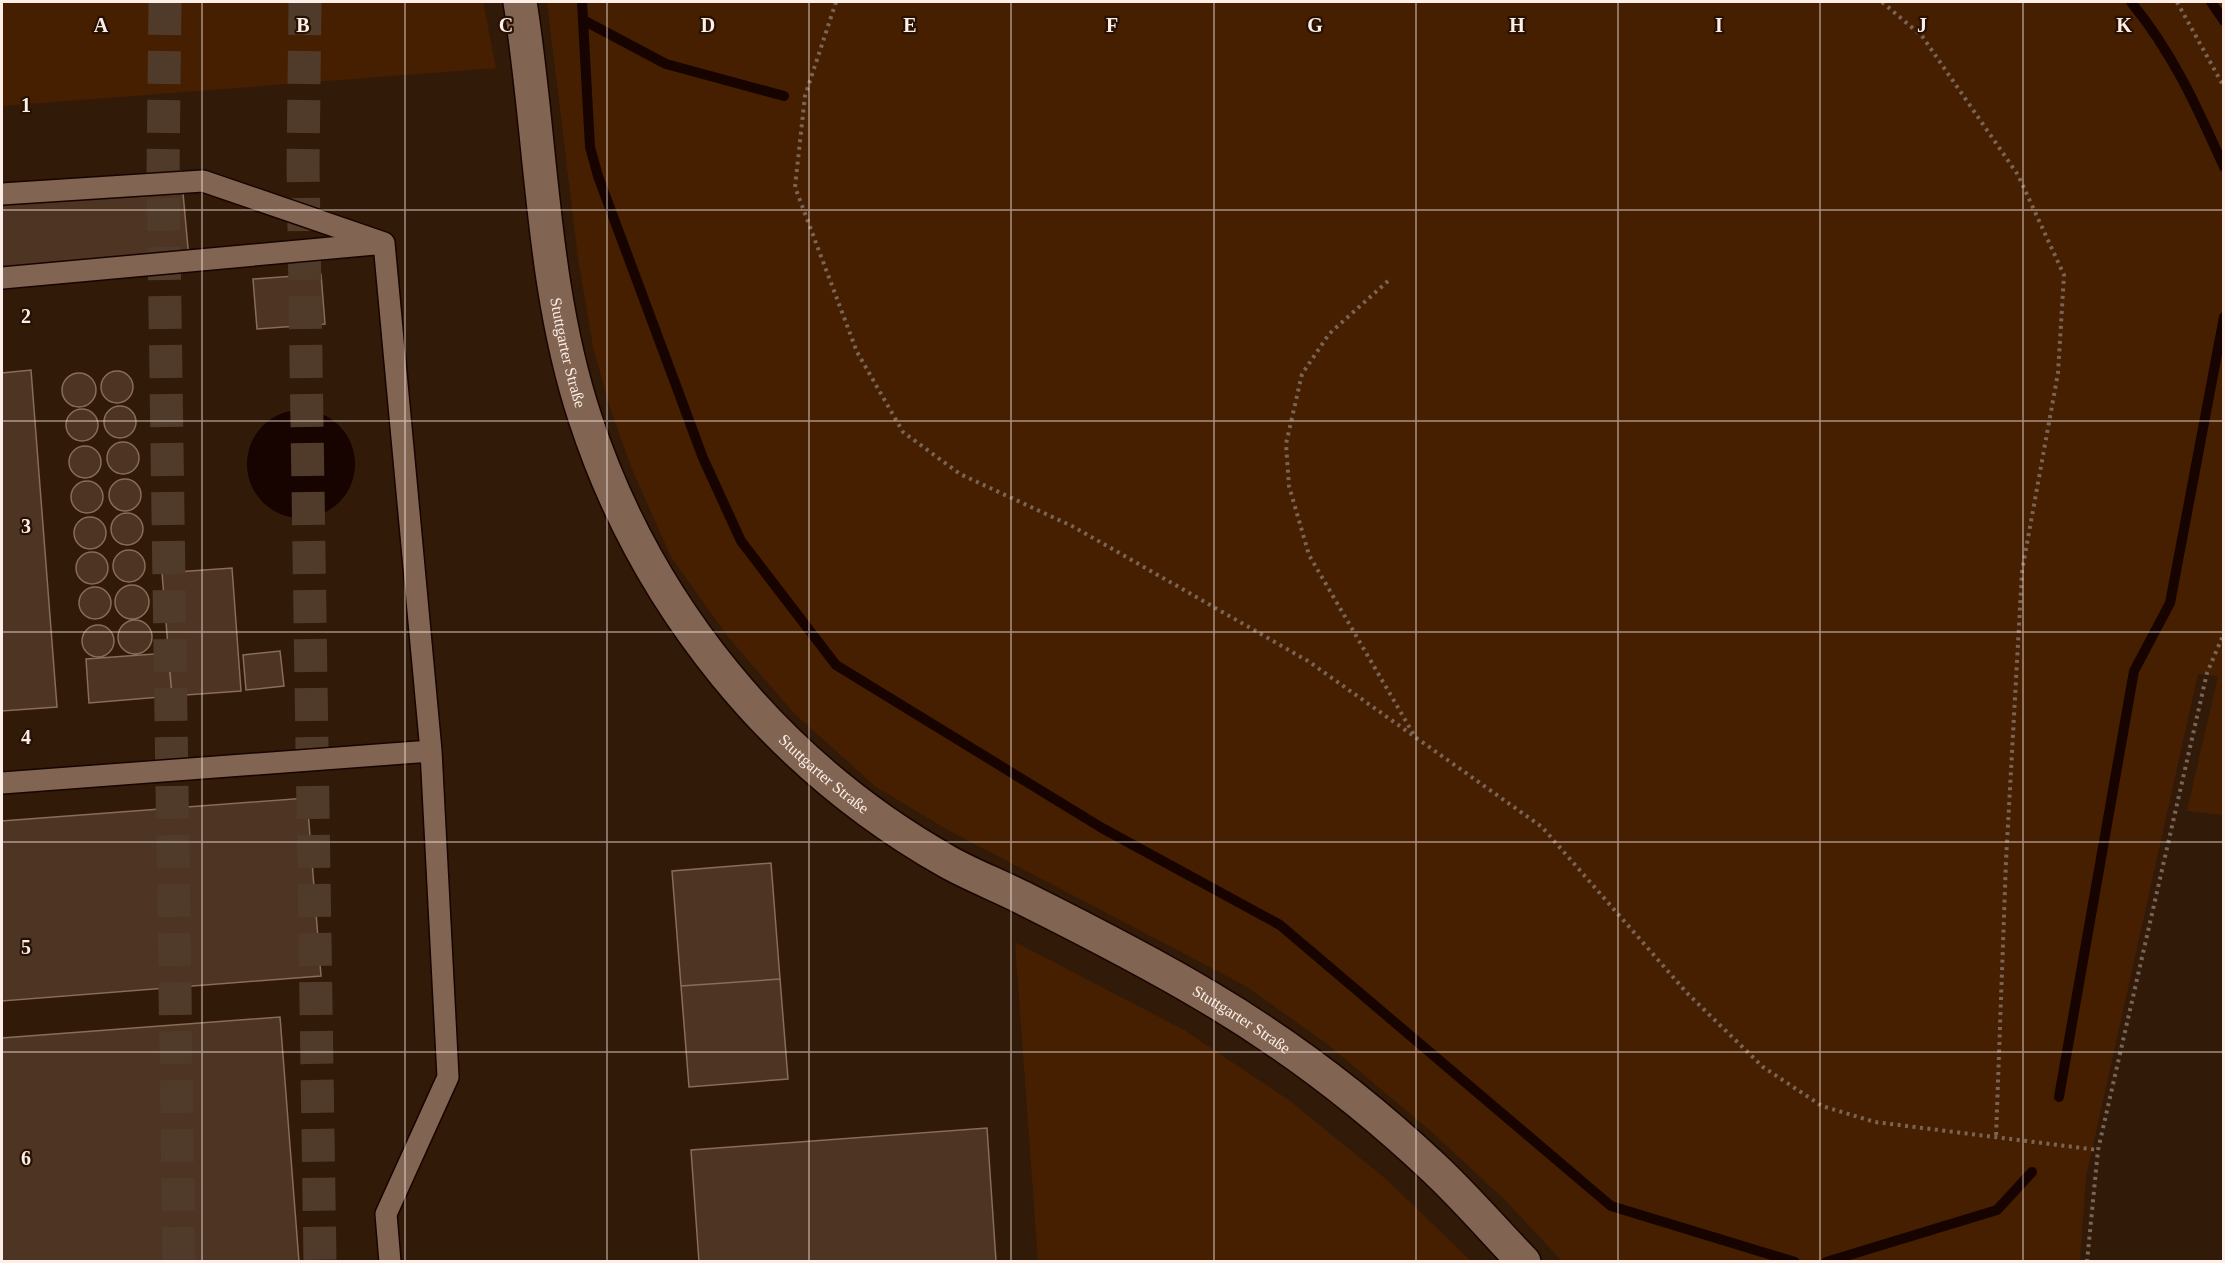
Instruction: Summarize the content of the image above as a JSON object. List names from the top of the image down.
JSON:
{
  "streets": {
    "main road": ["Stuttgarter Straße"]
  },
  "grid": {
    "columns": [
      "A",
      "B",
      "C",
      "D",
      "E",
      "F",
      "G",
      "H",
      "I",
      "J",
      "K"
    ],
    "rows": [
      "1",
      "2",
      "3",
      "4",
      "5",
      "6"
    ]
  }
}
